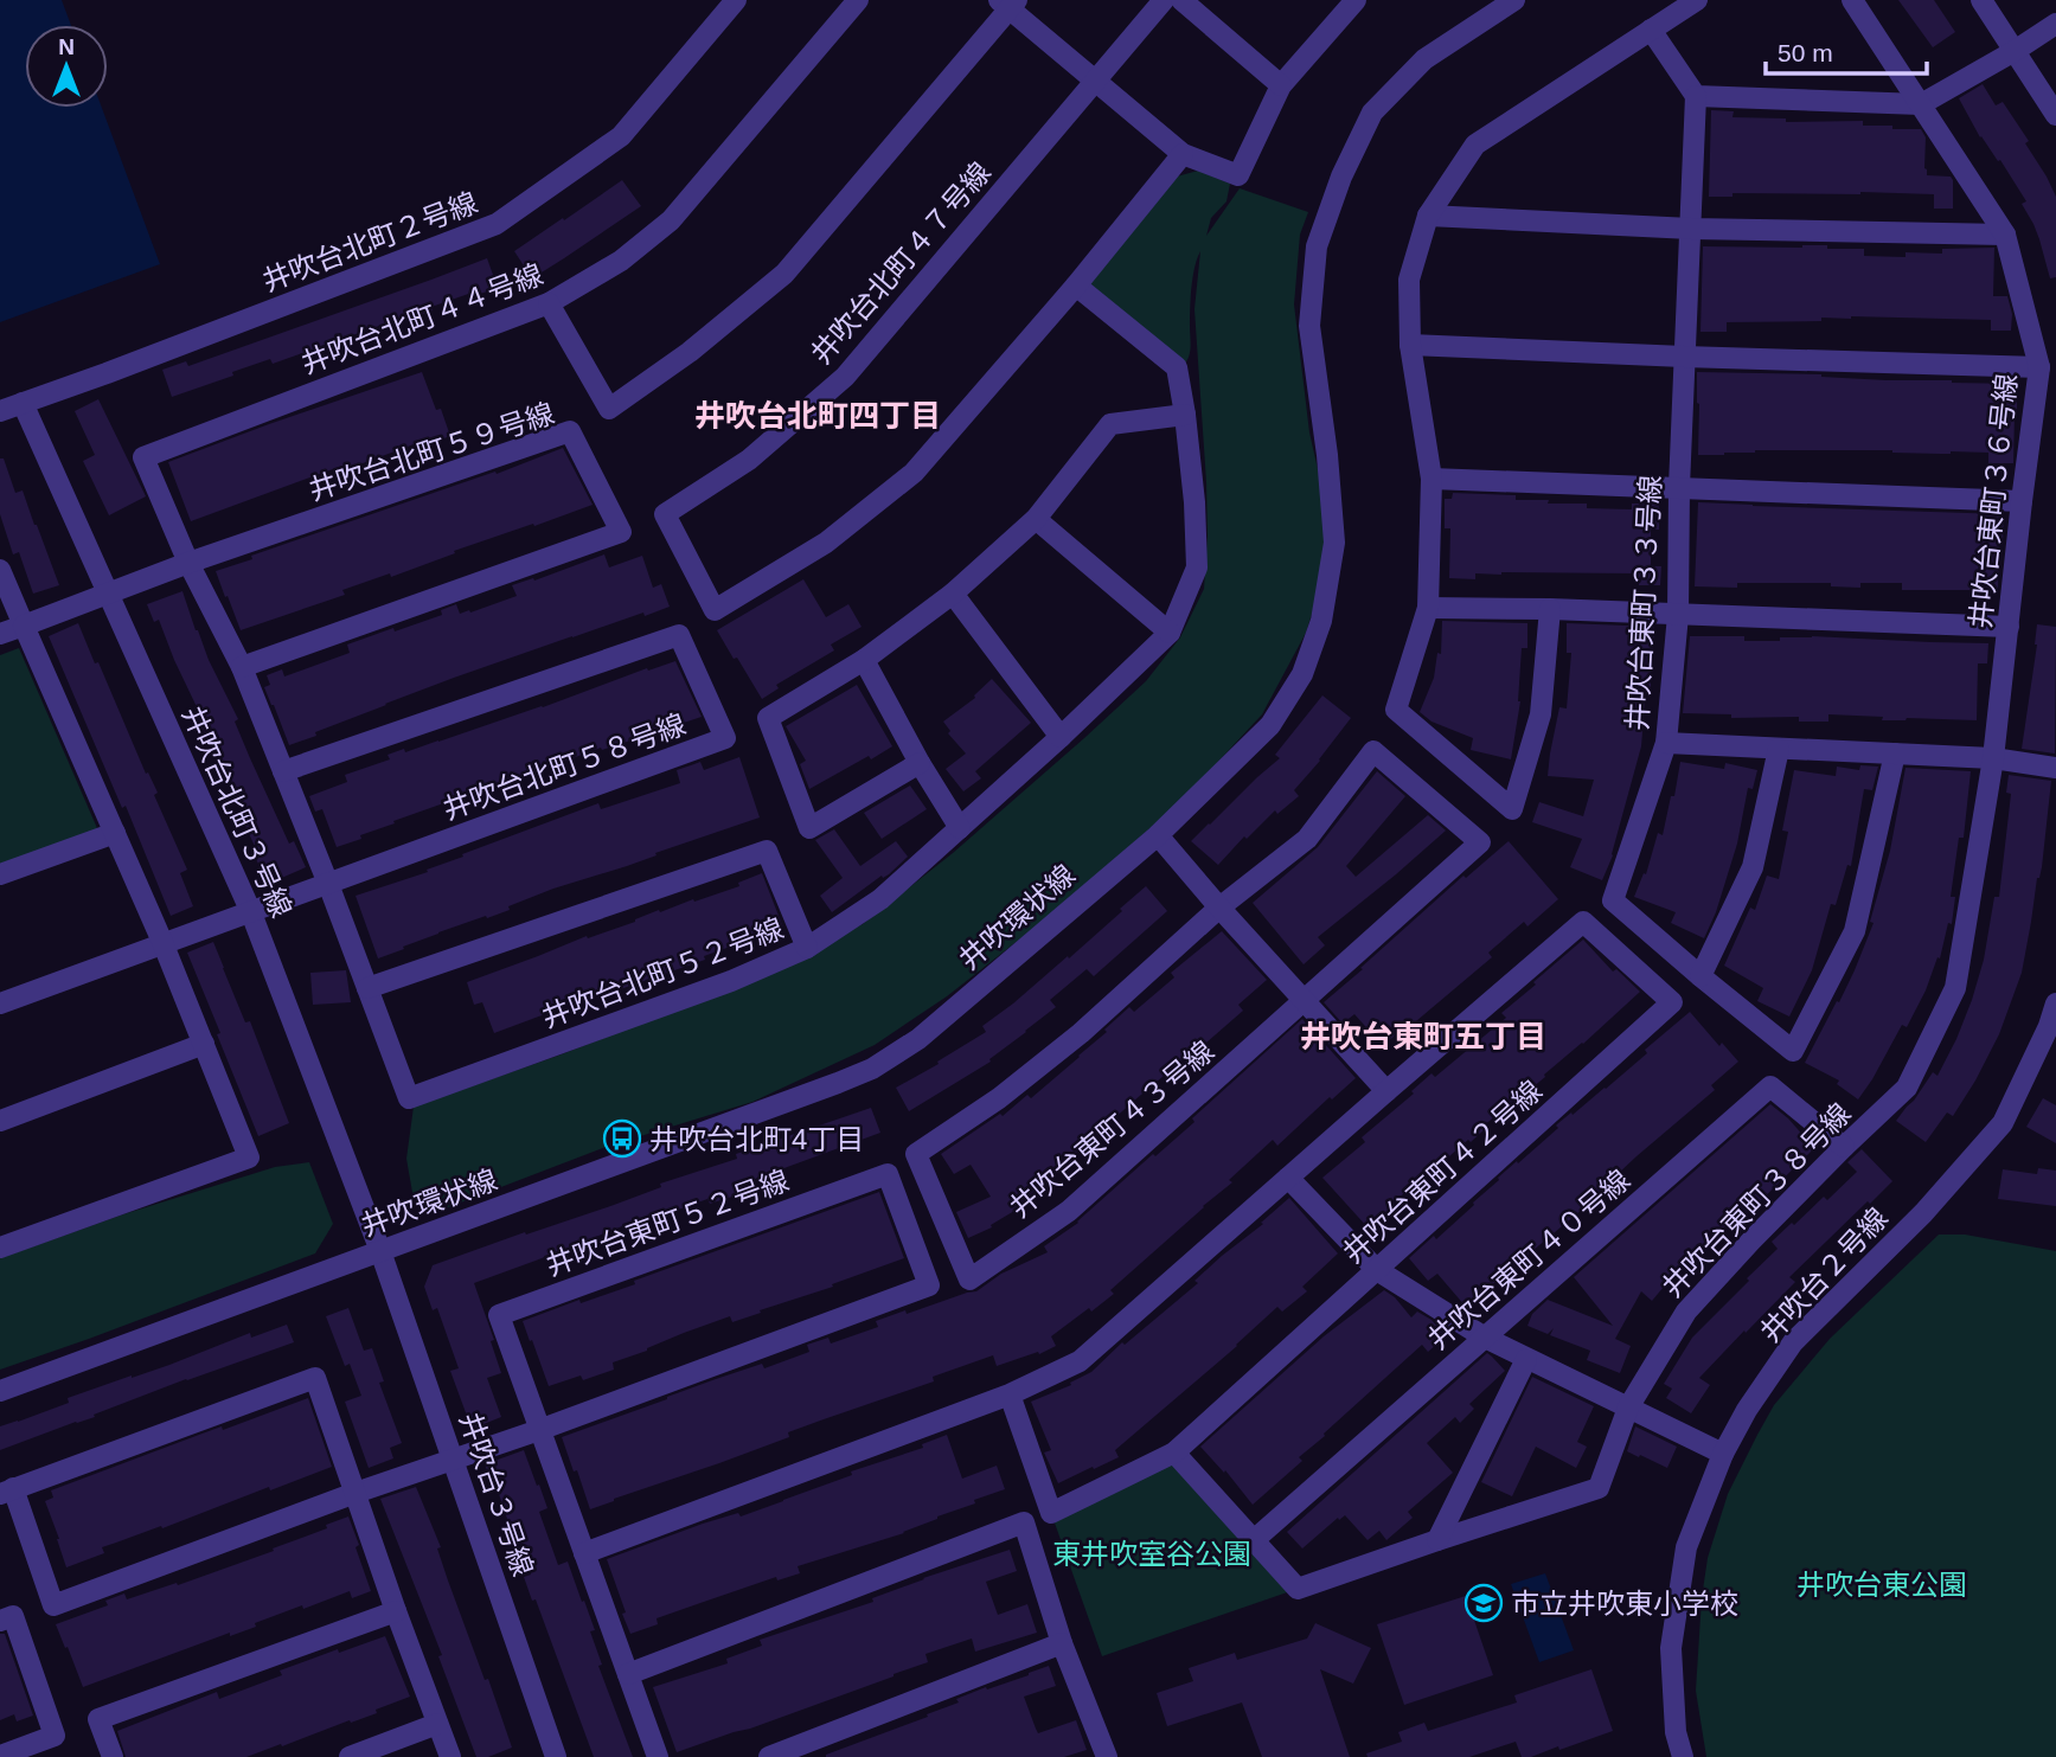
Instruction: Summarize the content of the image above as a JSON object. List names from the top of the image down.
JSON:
{
  "streets": {
    "street": [
      "井吹台北町２号線",
      "井吹台北町４７号線",
      "井吹台北町４４号線",
      "井吹台北町５９号線",
      "井吹台東町３６号線",
      "井吹台東町３３号線",
      "井吹台北町５８号線",
      "井吹台北町３号線",
      "井吹環状線",
      "井吹台北町５２号線",
      "井吹台東町４３号線",
      "井吹台東町４２号線",
      "井吹台東町３８号線",
      "井吹台東町５２号線",
      "井吹台東町４０号線",
      "井吹台２号線",
      "井吹台３号線"
    ]
  },
  "crossings": [
    ["井吹台北町２号線", "井吹台北町３号線"],
    ["井吹台北町４７号線", "井吹台北町５２号線"],
    ["井吹台北町４４号線", "井吹台北町５２号線"],
    ["井吹台北町５９号線", "井吹台北町３号線"],
    ["井吹台北町５９号線", "井吹台北町５２号線"],
    ["井吹台東町３６号線", "井吹台東町３８号線"],
    ["井吹台北町５８号線", "井吹台北町３号線"],
    ["井吹台北町５８号線", "井吹台北町５２号線"],
    ["井吹台北町３号線", "井吹環状線"],
    ["井吹台北町３号線", "井吹台３号線"],
    ["井吹環状線", "井吹台３号線"],
    ["井吹台東町４２号線", "井吹台東町３８号線"],
    ["井吹台東町３８号線", "井吹台東町４０号線"],
    ["井吹台東町５２号線", "井吹台３号線"]
  ],
  "districts": ["井吹台北町四丁目", "井吹台東町五丁目"],
  "parks": ["東井吹室谷公園", "井吹台東公園"],
  "places": {
    "bus stop": ["井吹台北町4丁目"],
    "school or university": ["市立井吹東小学校"]
  },
  "scale_bar": "50 m",
  "north": "top"
}
